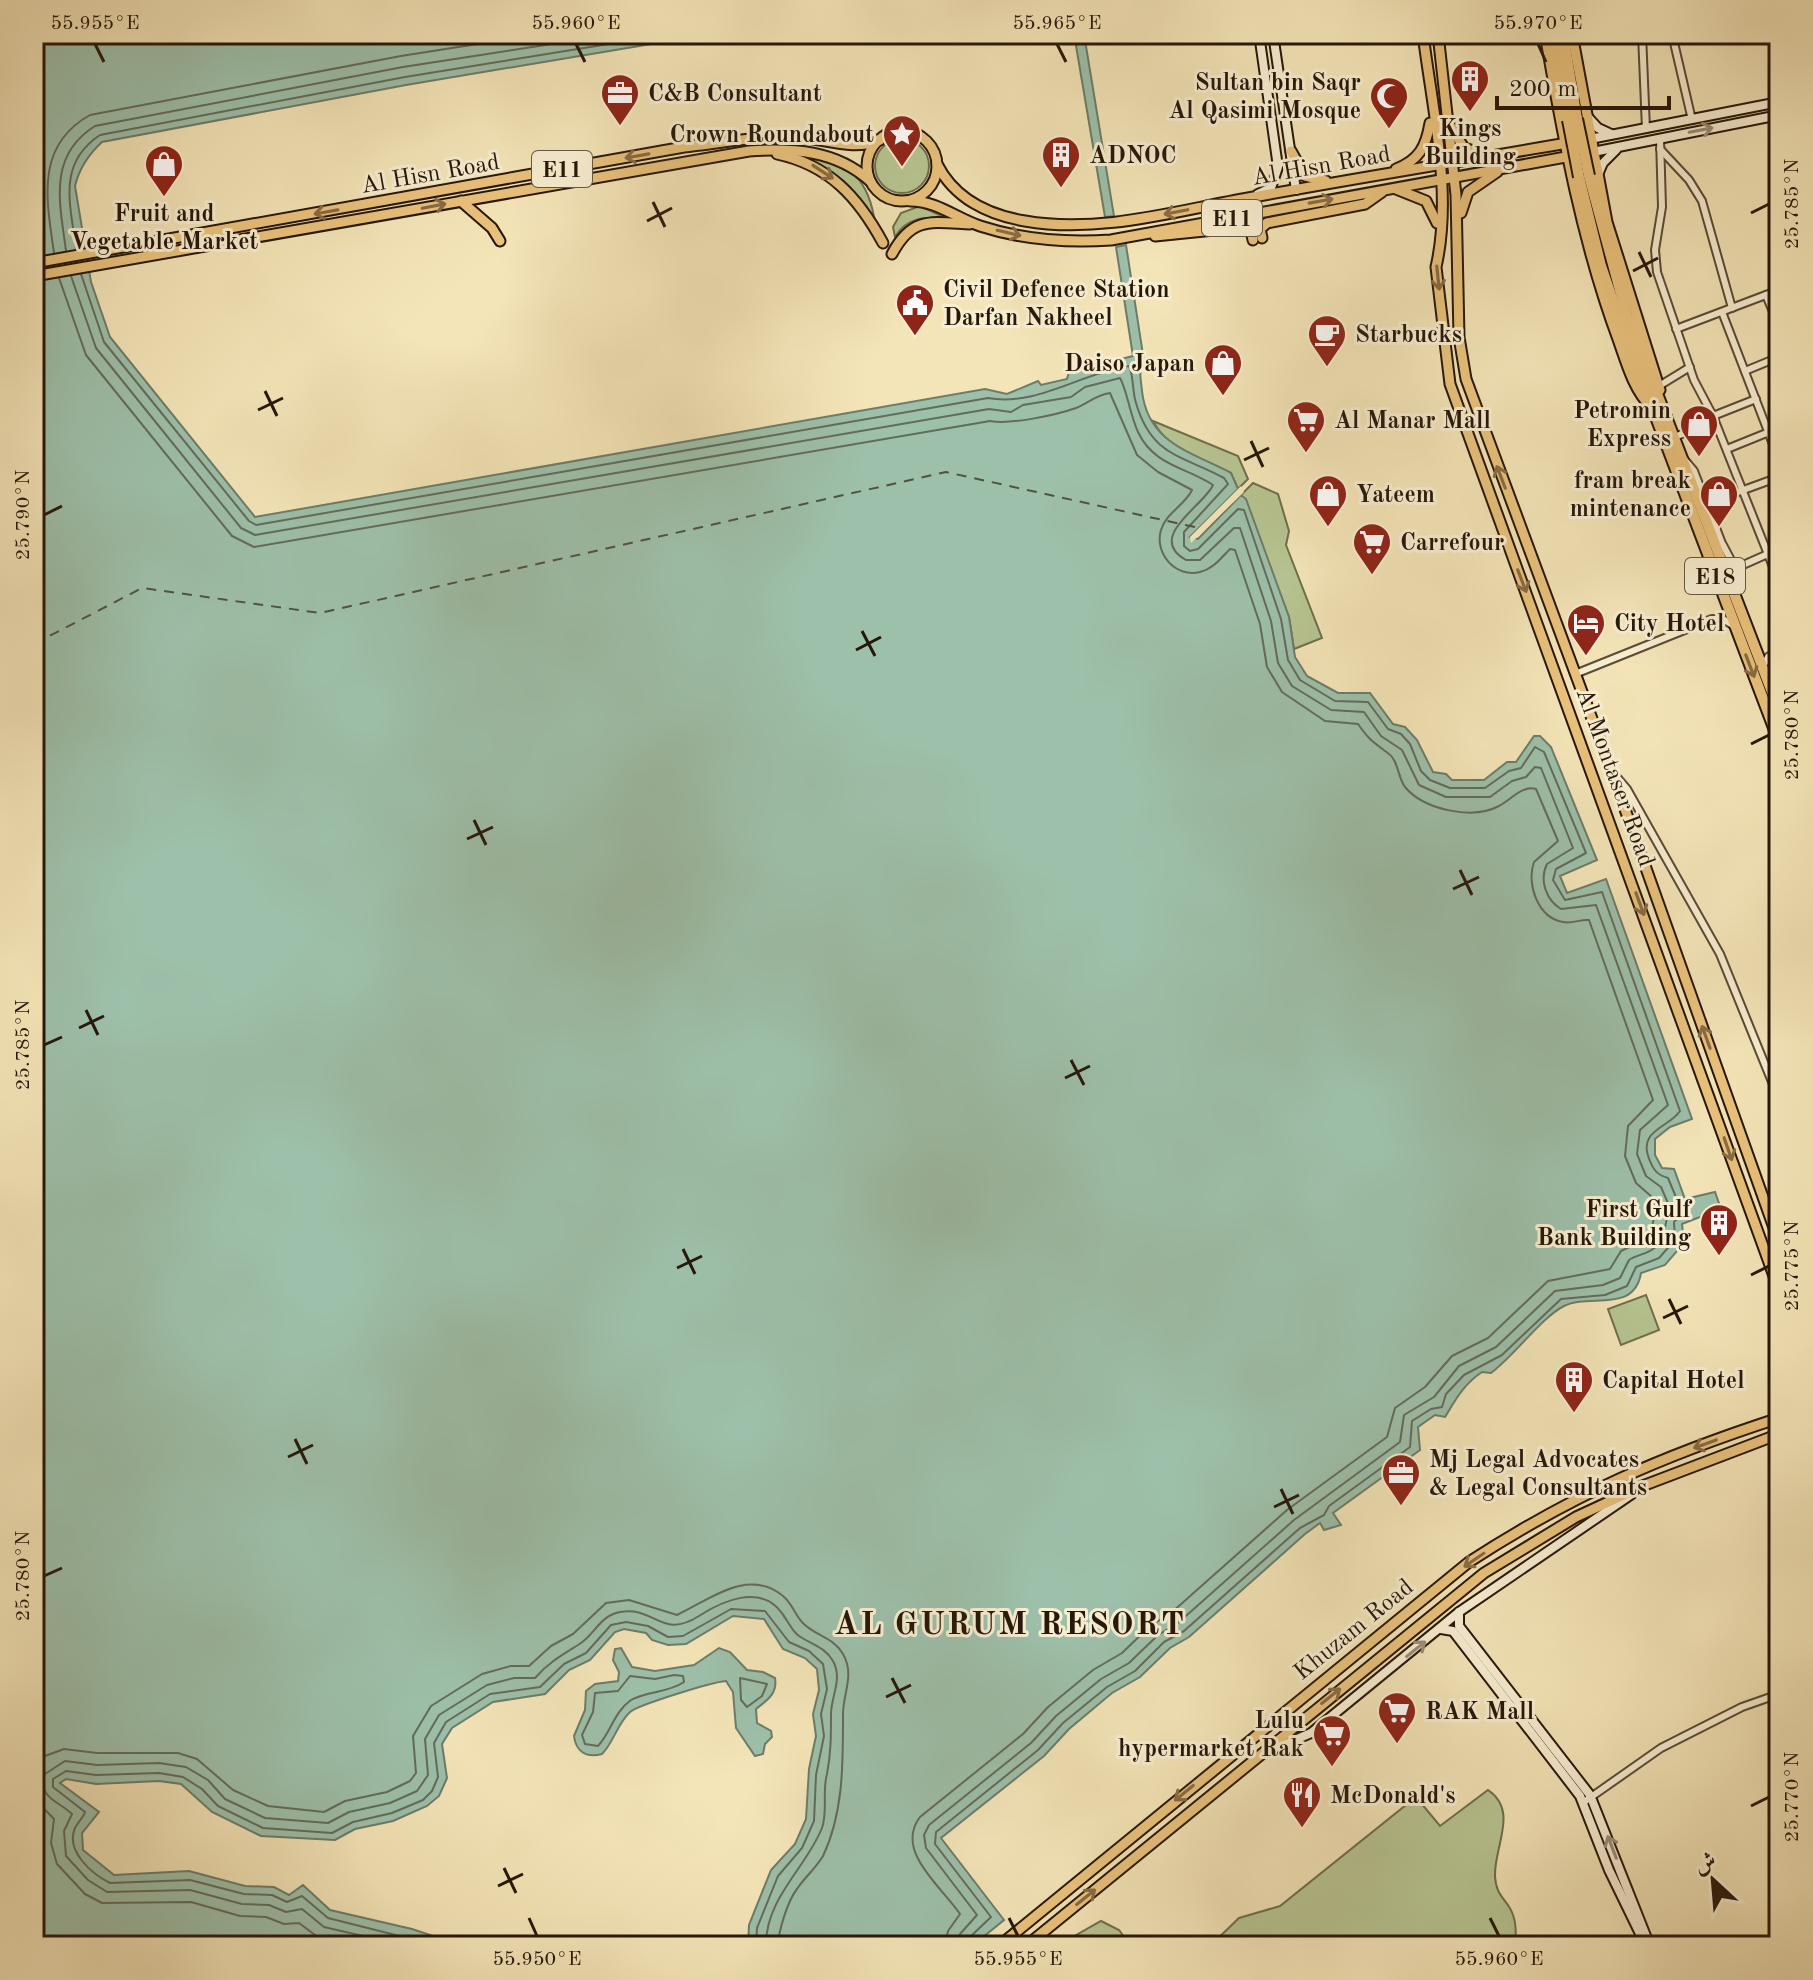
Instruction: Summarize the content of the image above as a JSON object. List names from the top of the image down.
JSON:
{
  "streets": {
    "highway": ["E18"],
    "main road": [
      "Al Hisn Road",
      "E11",
      "Al Montaser Road",
      "Khuzam Road"
    ]
  },
  "crossings": [
    ["Al Hisn Road", "Al Montaser Road"]
  ],
  "districts": ["AL GURUM RESORT"],
  "places": {
    "building": [
      "Kings Building",
      "ADNOC",
      "First Gulf Bank Building",
      "Capital Hotel"
    ],
    "office": ["C&B Consultant", "Mj Legal Advocates & Legal Consultants"],
    "mosque": ["Sultan bin Saqr Al Qasimi Mosque"],
    "place": ["Crown Roundabout"],
    "shop": [
      "Fruit and Vegetable Market",
      "Daiso Japan",
      "Petromin Express",
      "Yateem",
      "fram break mintenance"
    ],
    "public building": ["Civil Defence Station Darfan Nakheel"],
    "cafe": ["Starbucks"],
    "supermarket": [
      "Al Manar Mall",
      "Carrefour",
      "RAK Mall",
      "Lulu hypermarket Rak"
    ],
    "hotel": ["City Hotel"],
    "restaurant": ["McDonald's"]
  },
  "scale_bar": "200 m",
  "north": "top left",
  "coordinates": [
    "55.955°E",
    "55.960°E",
    "55.965°E",
    "55.970°E",
    "25.785°N",
    "25.790°N",
    "25.780°N",
    "25.775°N",
    "25.770°N",
    "55.950°E"
  ]
}
